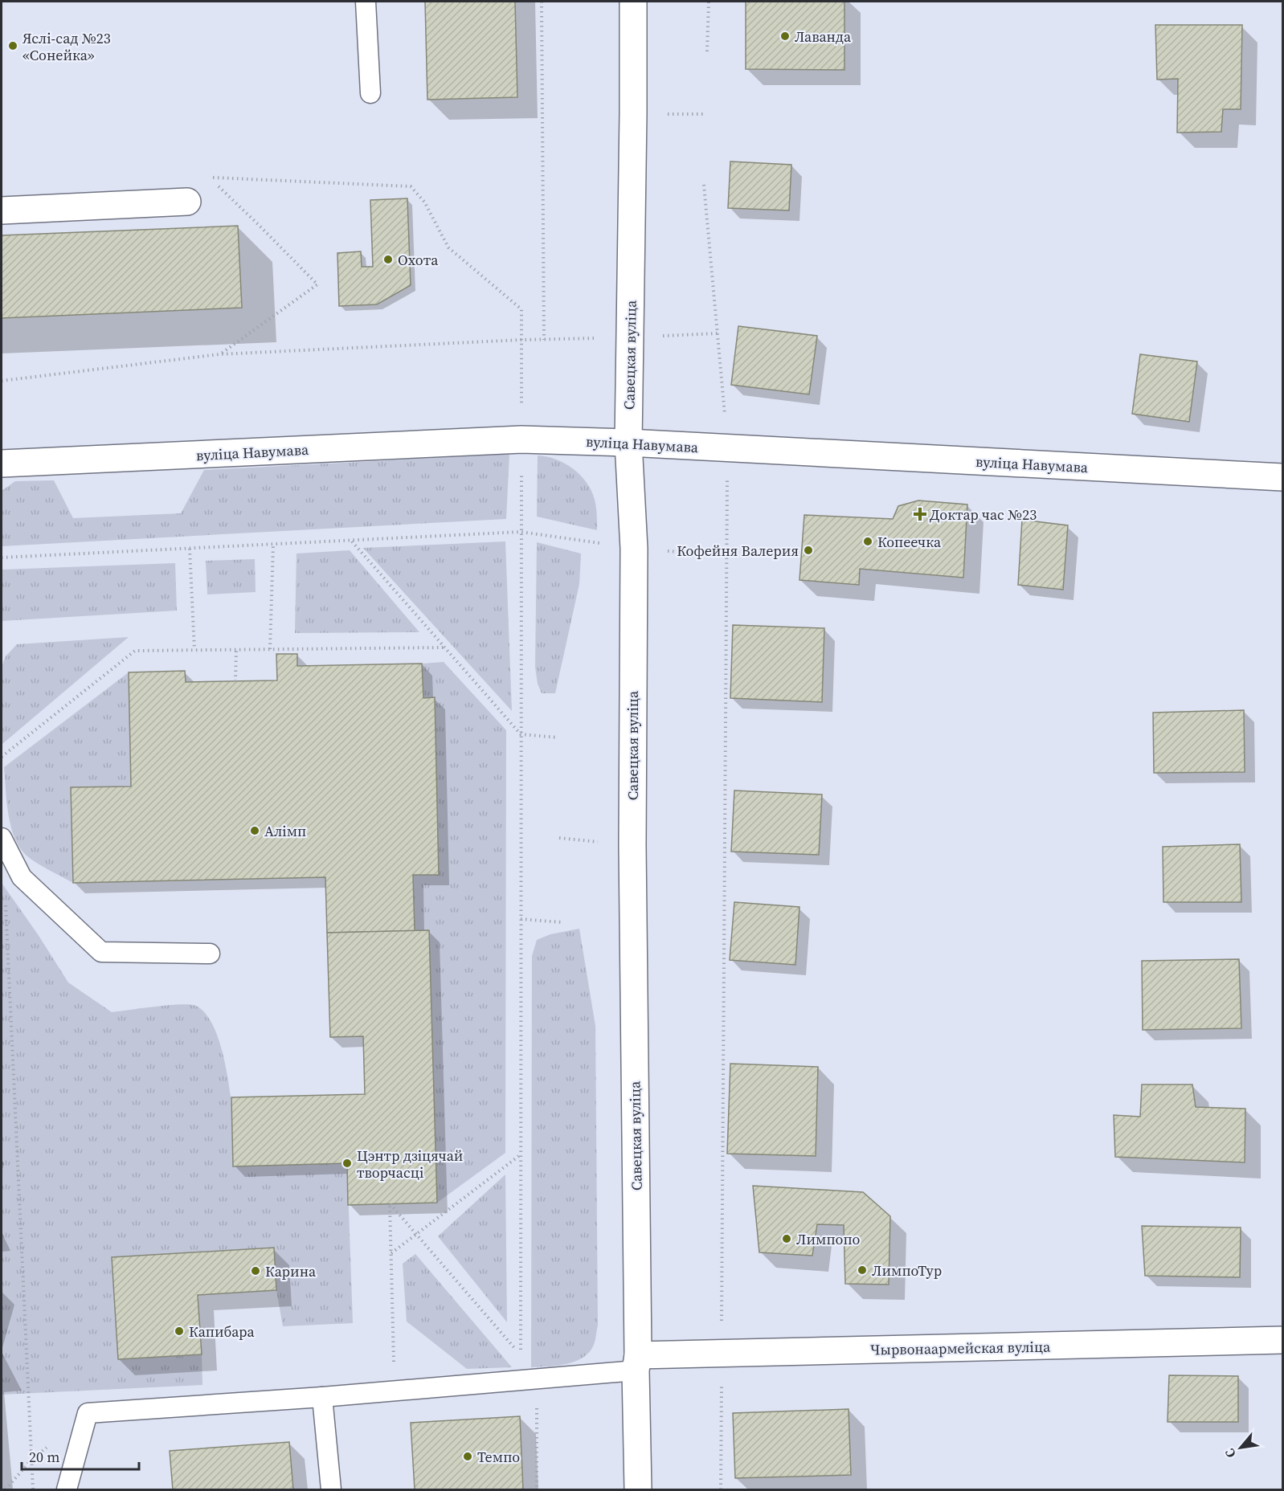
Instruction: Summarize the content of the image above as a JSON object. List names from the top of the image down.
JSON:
{
  "streets": {
    "street": ["Савецкая вуліца", "вуліца Навумава", "Чырвонаармейская вуліца"]
  },
  "crossings": [
    ["Савецкая вуліца", "вуліца Навумава"],
    ["Савецкая вуліца", "Чырвонаармейская вуліца"]
  ],
  "places": {
    "other": [
      "Лаванда",
      "Яслі-сад №23 «Сонейка»",
      "Охота",
      "Копеечка",
      "Кофейня Валерия",
      "Алімп",
      "Цэнтр дзіцячай творчасці",
      "Лимпопо",
      "ЛимпоТур",
      "Карина",
      "Капибара",
      "Темпо"
    ],
    "health": ["Доктар час №23"]
  },
  "scale_bar": "20 m",
  "north": "bottom left"
}
